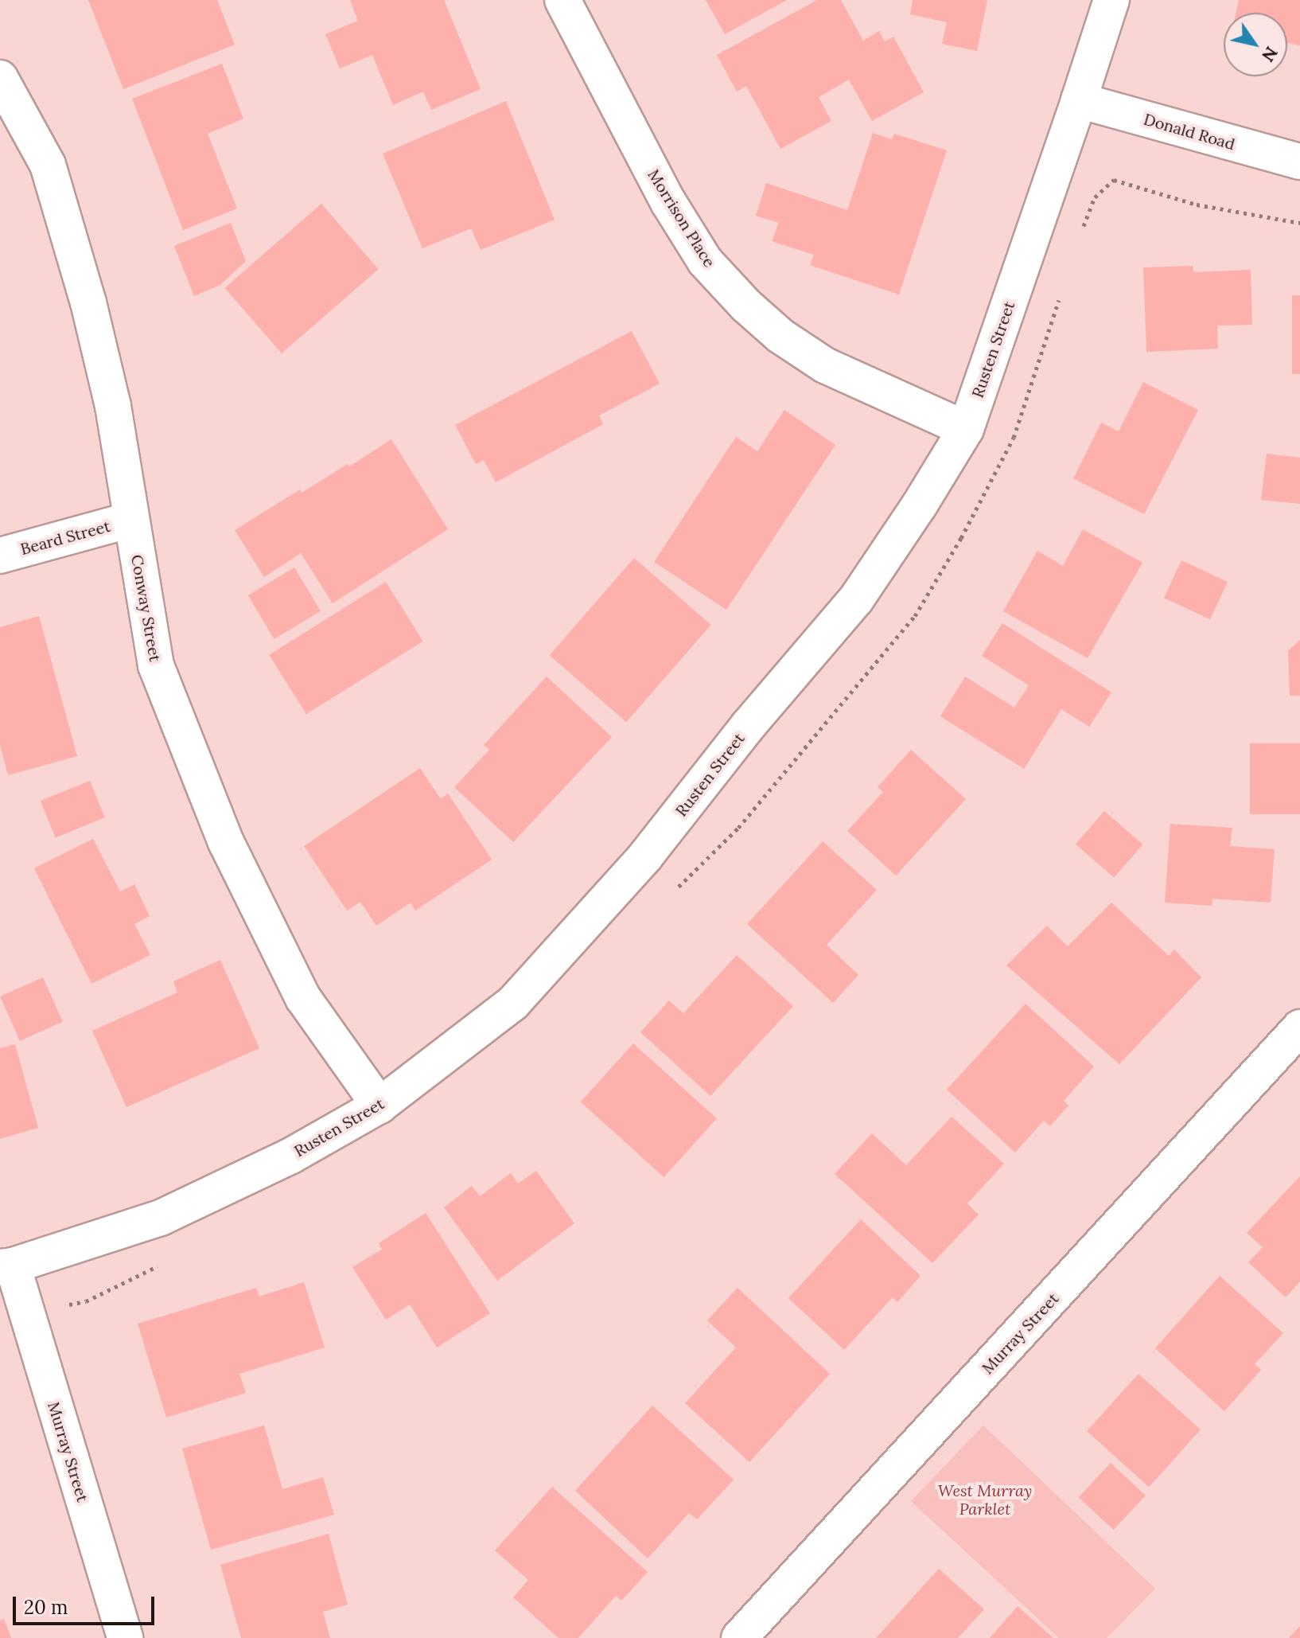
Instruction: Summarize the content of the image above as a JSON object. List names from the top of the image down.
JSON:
{
  "streets": {
    "street": [
      "Donald Road",
      "Morrison Place",
      "Rusten Street",
      "Beard Street",
      "Conway Street",
      "Murray Street"
    ]
  },
  "crossings": [
    ["Donald Road", "Rusten Street"],
    ["Morrison Place", "Rusten Street"],
    ["Rusten Street", "Conway Street"],
    ["Rusten Street", "Murray Street"],
    ["Beard Street", "Conway Street"]
  ],
  "parks": ["West Murray Parklet"],
  "scale_bar": "20 m",
  "north": "bottom right"
}
